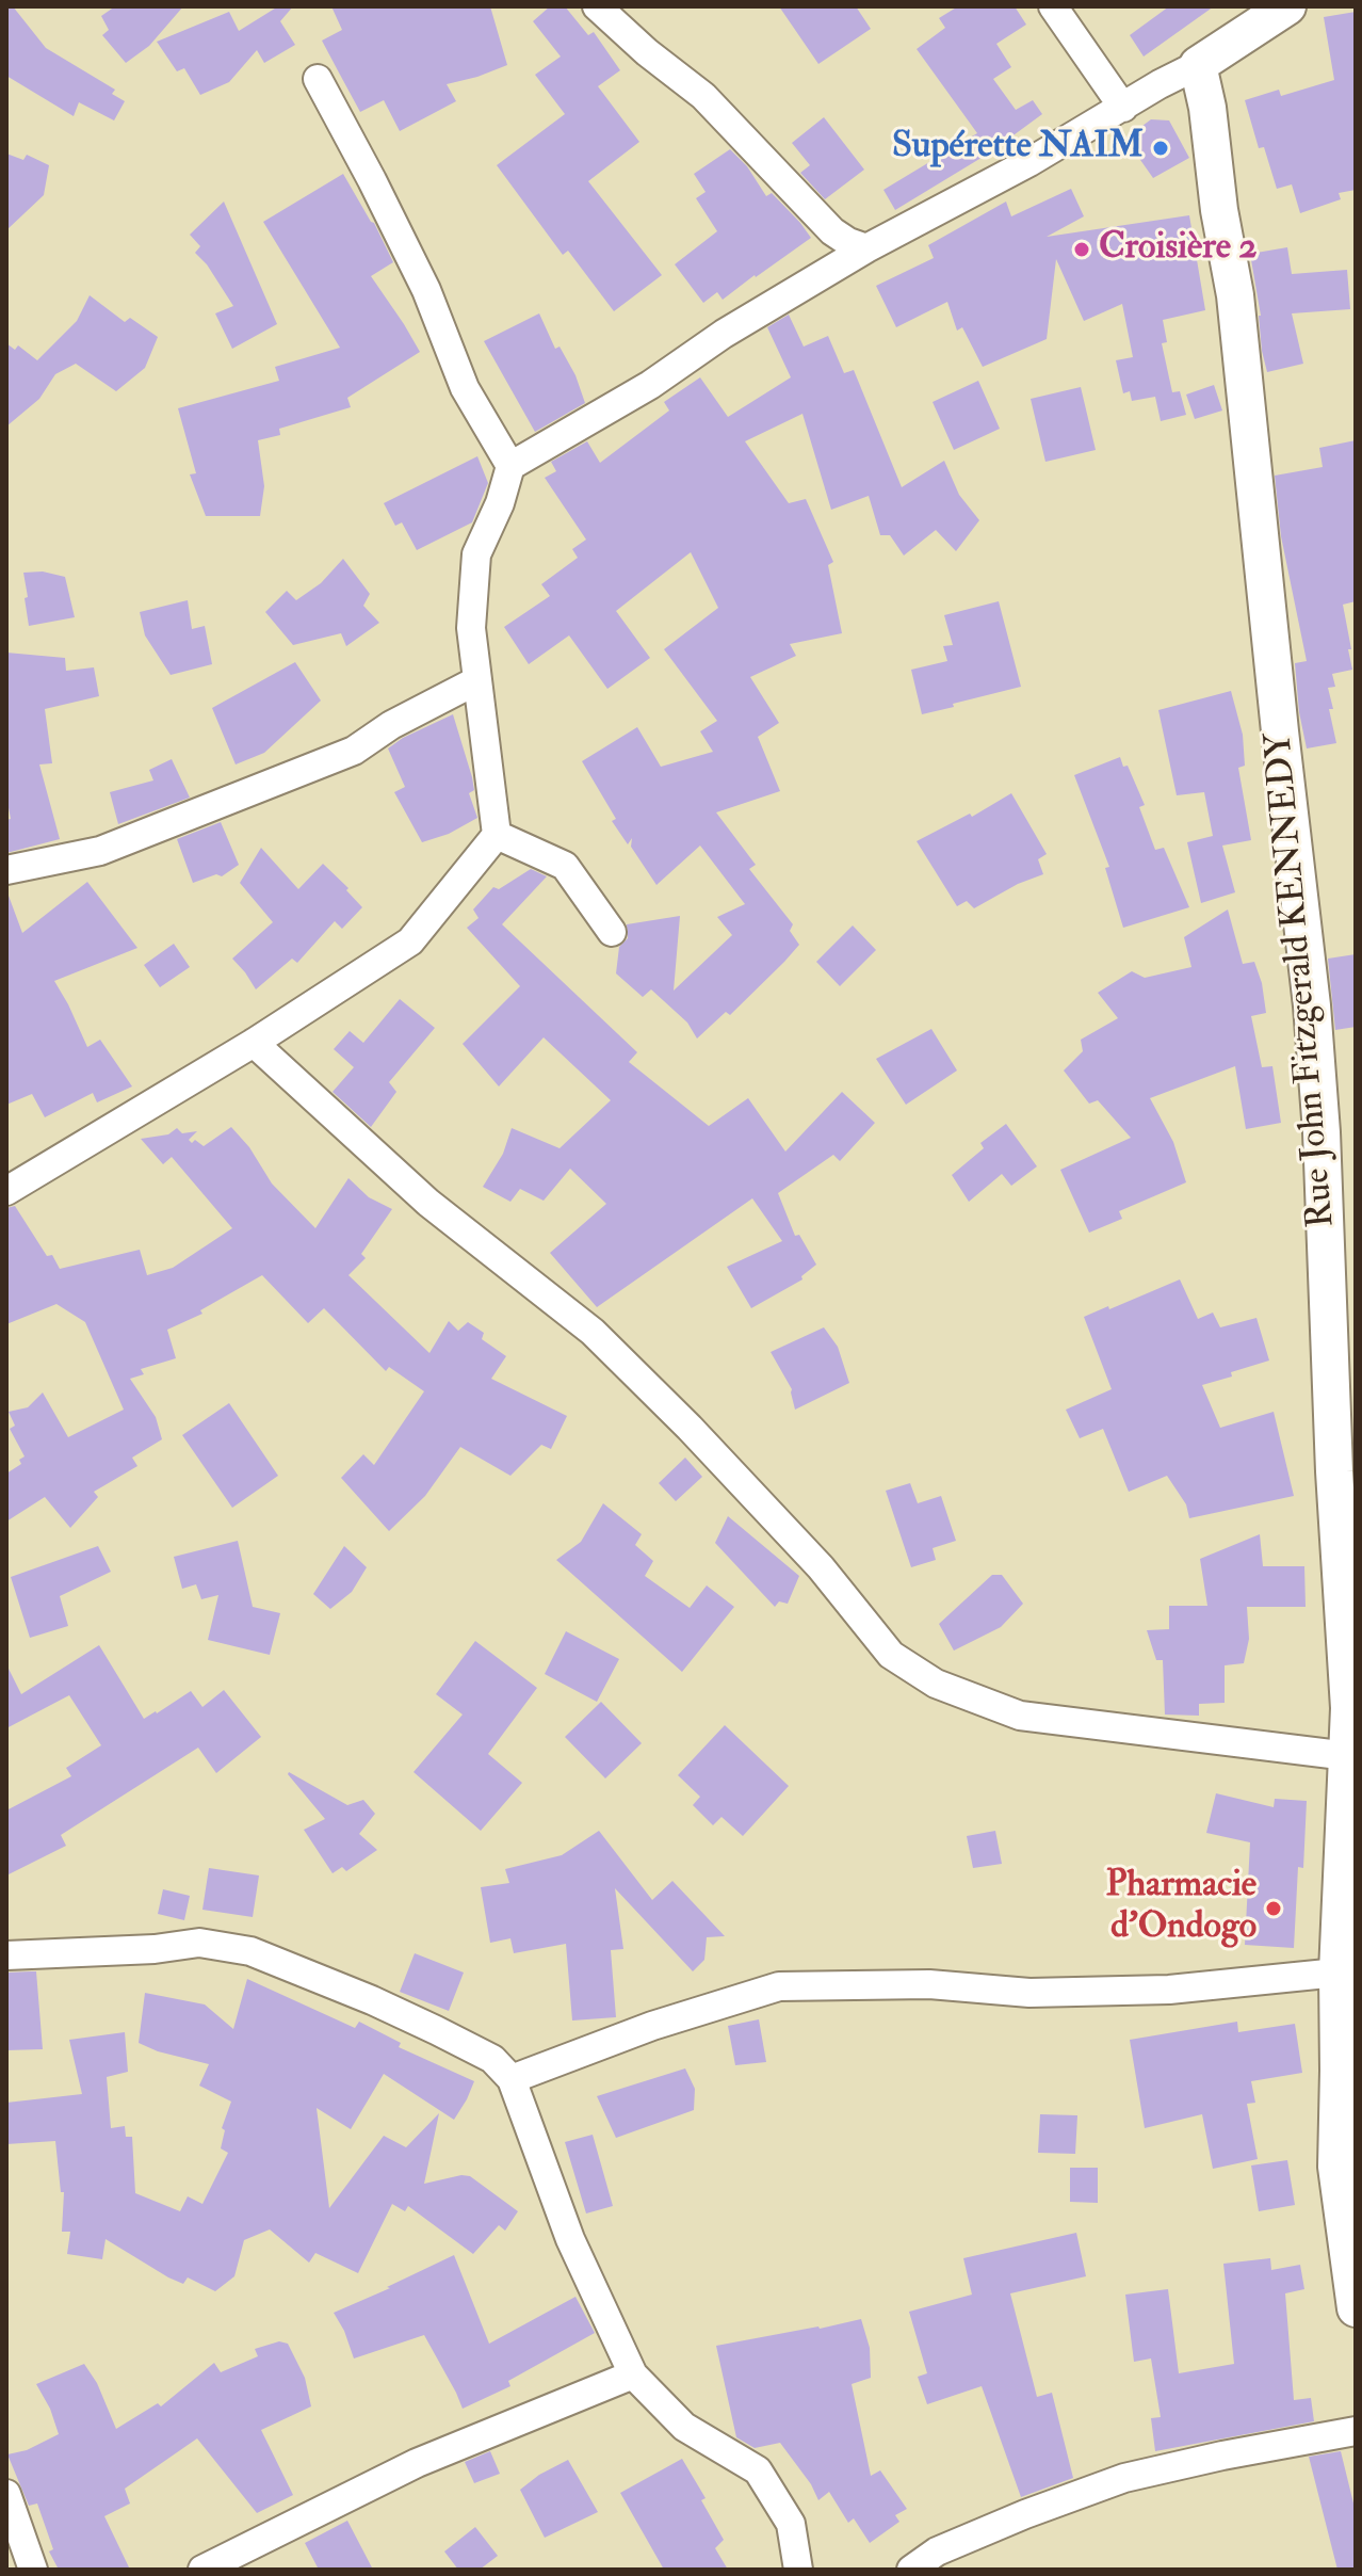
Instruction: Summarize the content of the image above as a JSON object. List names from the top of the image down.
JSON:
{
  "streets": {
    "street": ["Rue John Fitzgerald KENNEDY"]
  },
  "places": ["Supérette NAIM", "Croisière 2", "Pharmacie d'Ondogo"]
}
